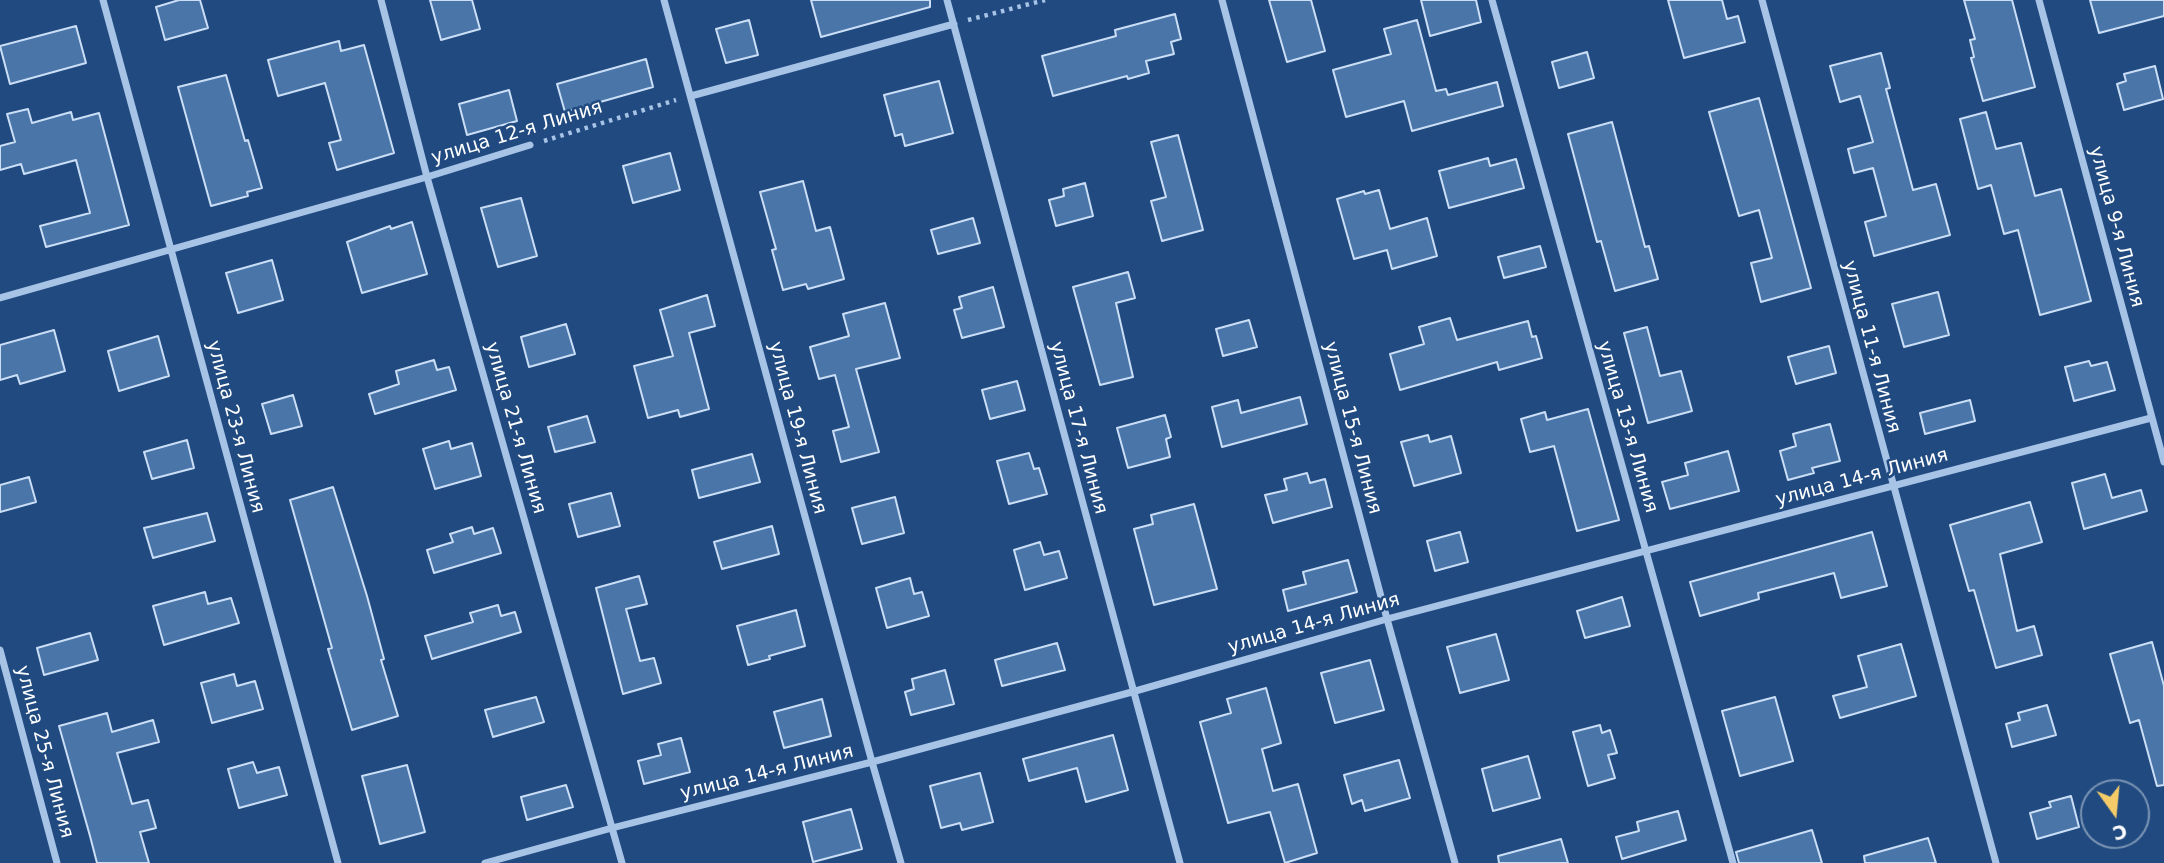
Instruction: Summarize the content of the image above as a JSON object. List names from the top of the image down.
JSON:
{
  "streets": {
    "street": [
      "улица 12-я Линия",
      "улица 9-я Линия",
      "улица 11-я Линия",
      "улица 23-я Линия",
      "улица 13-я Линия",
      "улица 21-я Линия",
      "улица 19-я Линия",
      "улица 17-я Линия",
      "улица 15-я Линия",
      "улица 14-я Линия",
      "улица 25-я Линия"
    ]
  },
  "crossings": [
    ["улица 12-я Линия", "улица 23-я Линия"],
    ["улица 12-я Линия", "улица 21-я Линия"],
    ["улица 12-я Линия", "улица 19-я Линия"],
    ["улица 9-я Линия", "улица 14-я Линия"],
    ["улица 11-я Линия", "улица 14-я Линия"],
    ["улица 13-я Линия", "улица 14-я Линия"],
    ["улица 21-я Линия", "улица 14-я Линия"],
    ["улица 19-я Линия", "улица 14-я Линия"],
    ["улица 17-я Линия", "улица 14-я Линия"],
    ["улица 15-я Линия", "улица 14-я Линия"]
  ],
  "north": "bottom"
}
